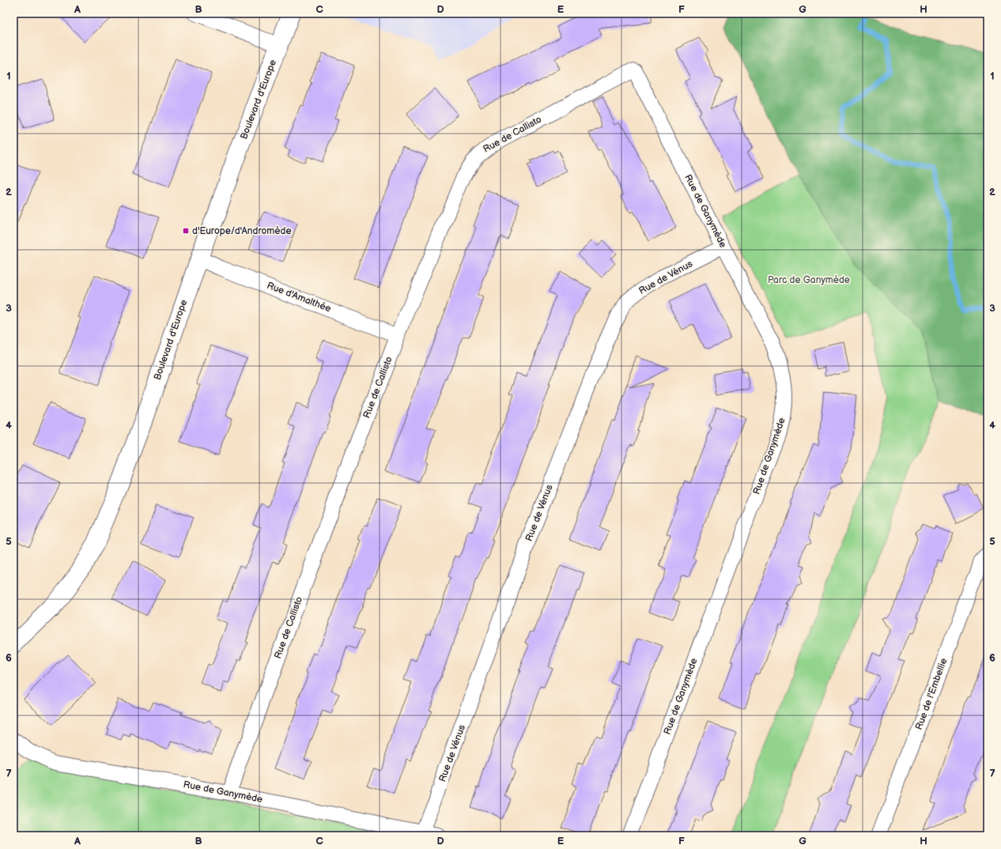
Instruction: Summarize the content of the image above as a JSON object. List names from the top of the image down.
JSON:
{
  "streets": {
    "street": [
      "Boulevard d'Europe",
      "Rue de Callisto",
      "Rue de Ganymède",
      "Rue de Vénus",
      "Rue d'Amalthée",
      "Rue de l'Embellie"
    ]
  },
  "crossings": [
    ["Boulevard d'Europe", "Rue d'Amalthée"],
    ["Rue de Callisto", "Rue de Ganymède"],
    ["Rue de Callisto", "Rue d'Amalthée"],
    ["Rue de Ganymède", "Rue de Vénus"]
  ],
  "parks": ["Parc de Ganymède"],
  "places": {
    "transit": ["d'Europe/d'Andromède"]
  },
  "grid": {
    "columns": [
      "A",
      "B",
      "C",
      "D",
      "E",
      "F",
      "G",
      "H"
    ],
    "rows": [
      "1",
      "2",
      "3",
      "4",
      "5",
      "6",
      "7"
    ]
  }
}
